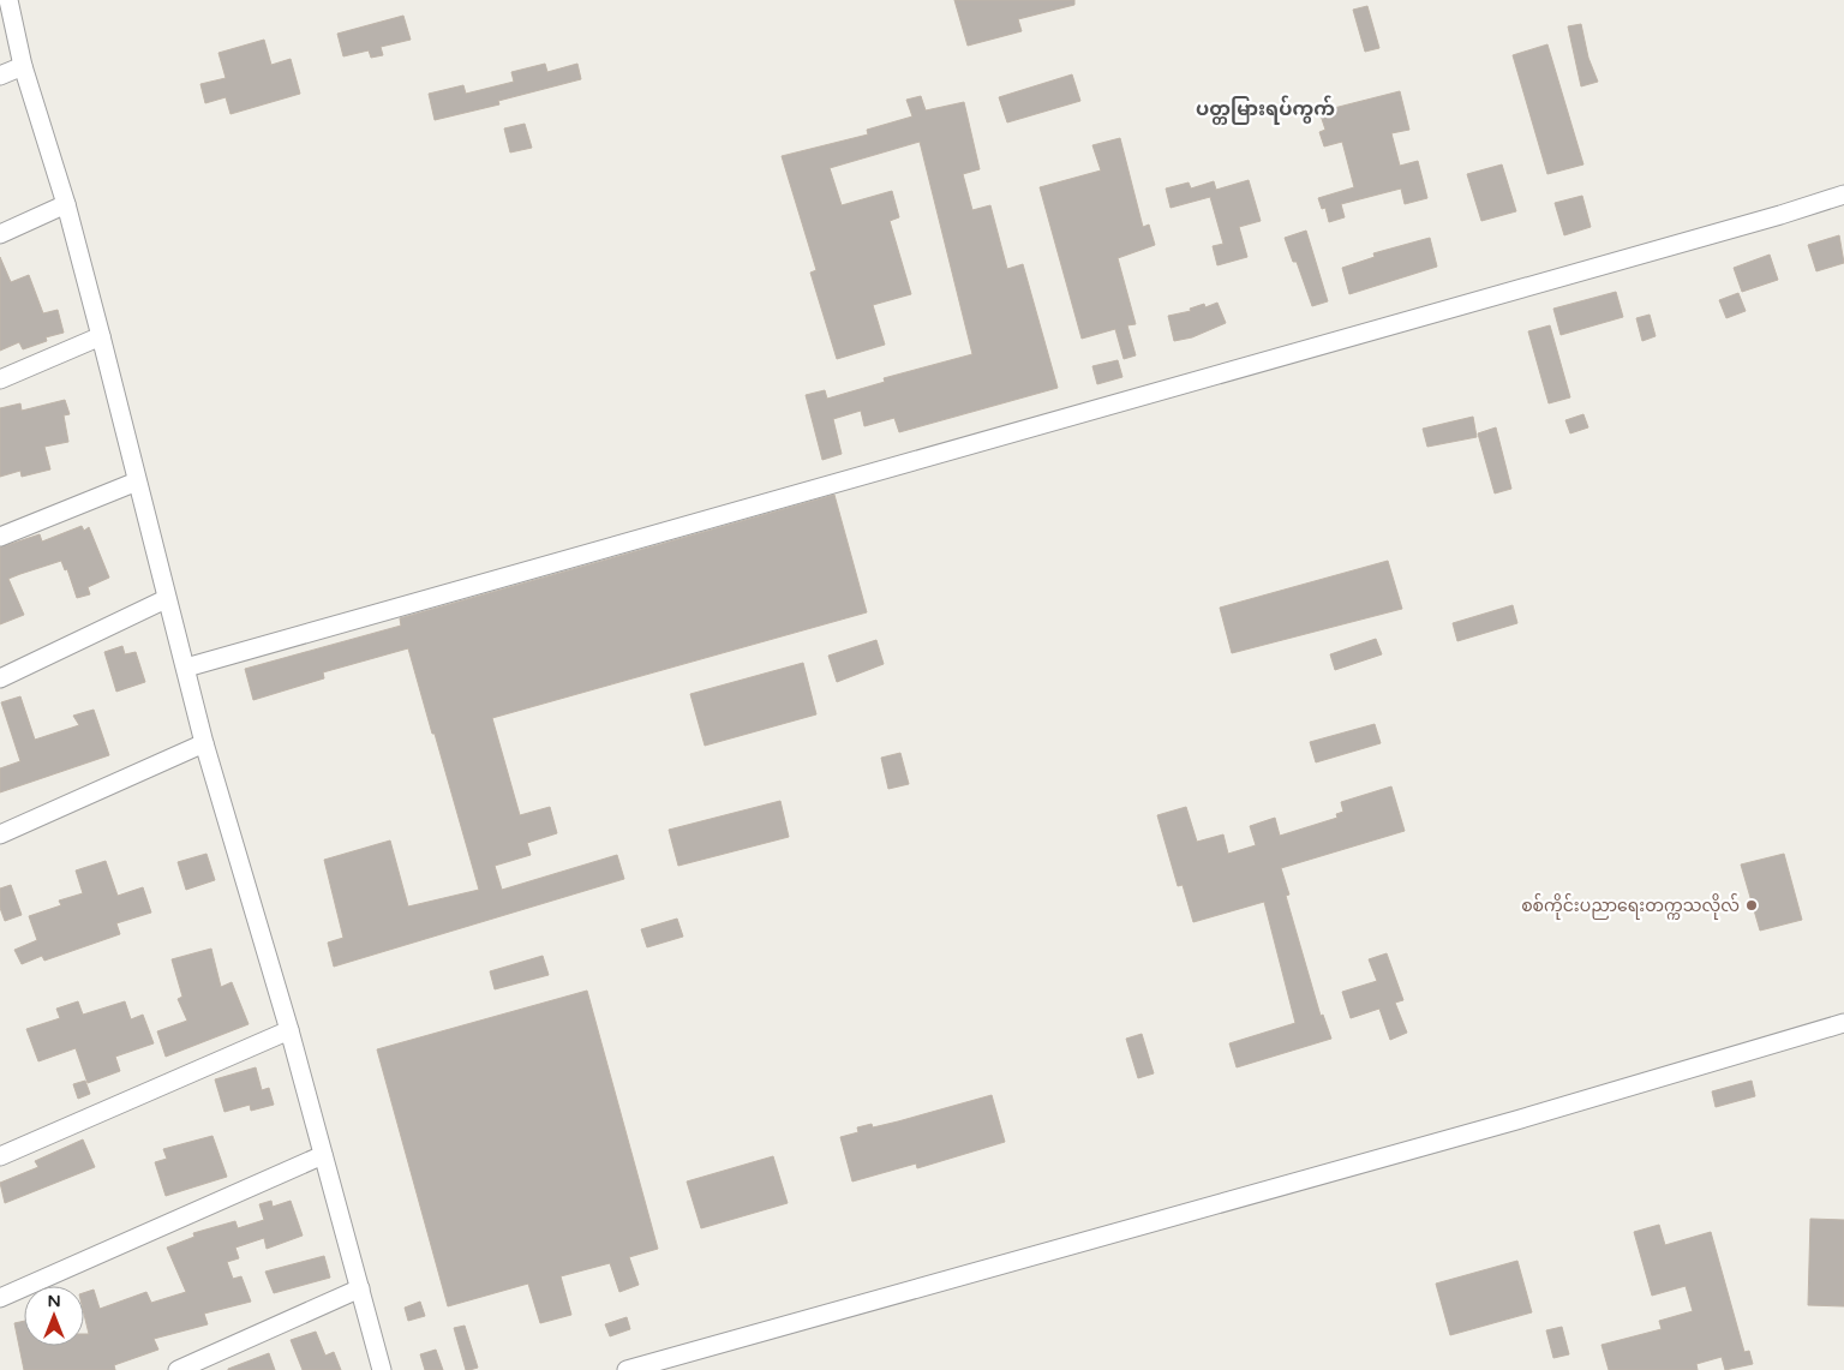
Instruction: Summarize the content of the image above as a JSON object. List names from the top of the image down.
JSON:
{
  "districts": ["ပတ္တမြားရပ်ကွက်"],
  "places": ["စစ်ကိုင်းပညာရေးတက္ကသလိုလ်"],
  "north": "top"
}
